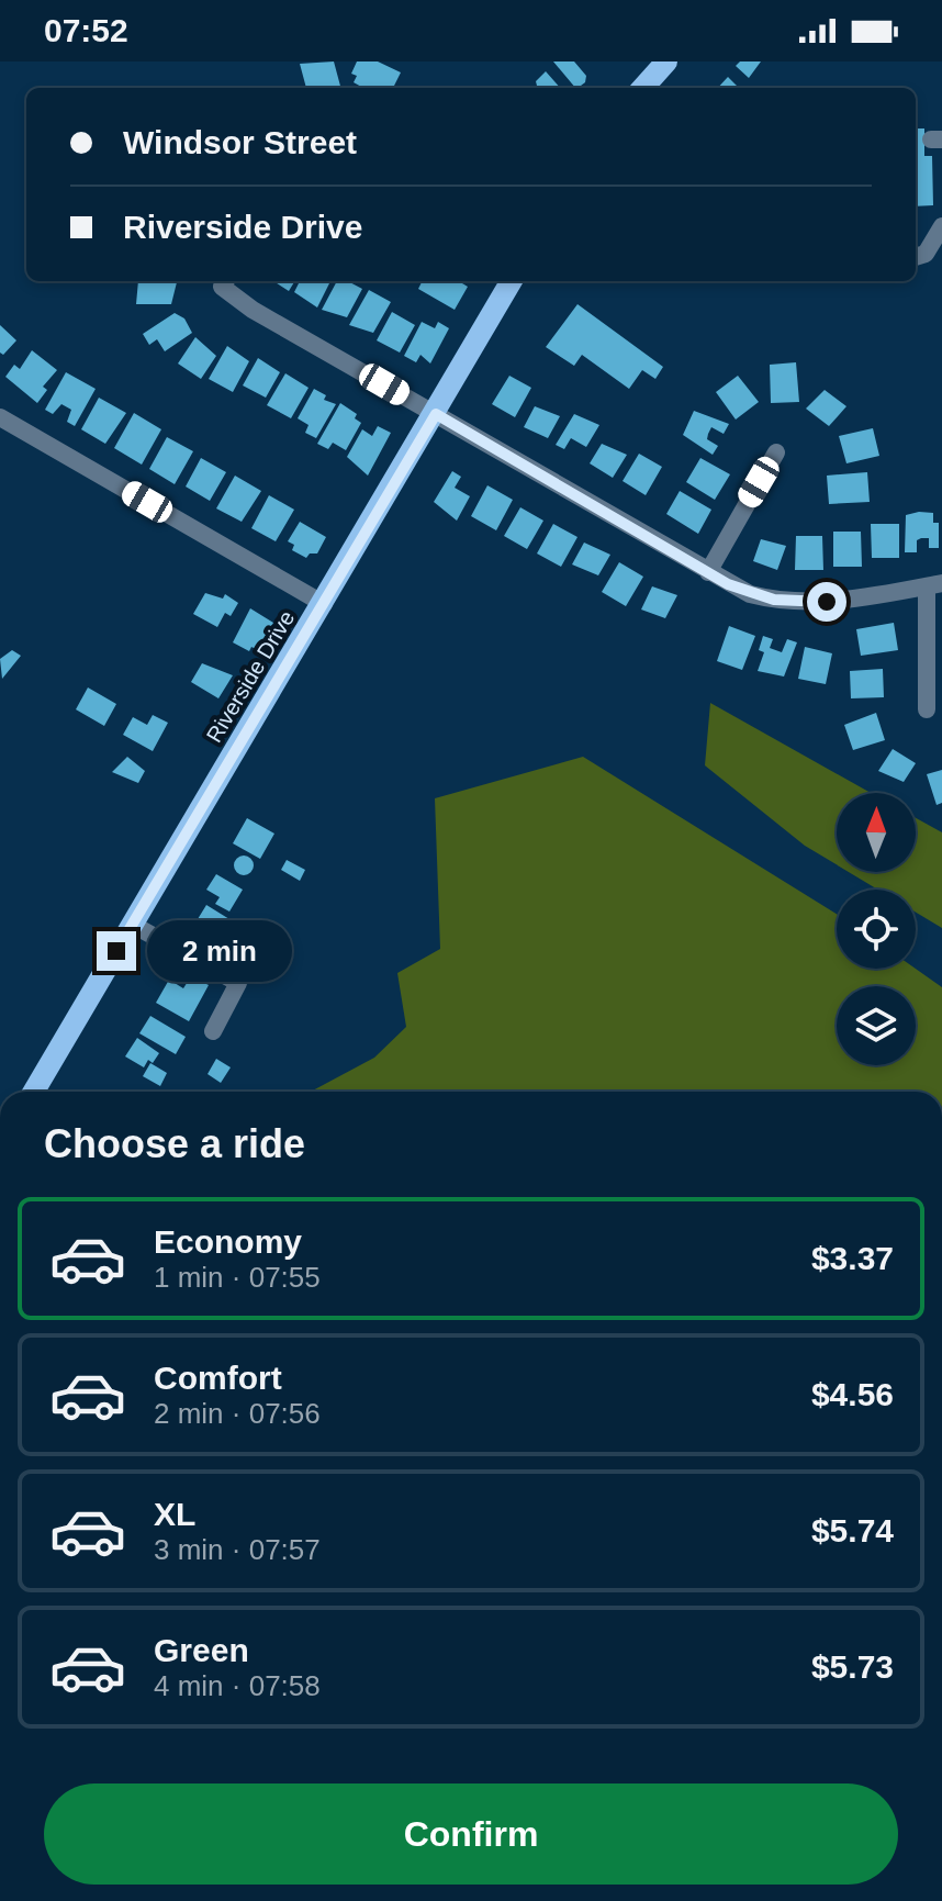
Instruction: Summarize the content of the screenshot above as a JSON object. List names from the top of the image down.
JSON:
{
  "streets": {
    "main road": ["Riverside Drive"]
  },
  "north": "top",
  "page": {
    "status": "07:52",
    "banner": ["Windsor Street", "Riverside Drive"],
    "bubble": "2 min",
    "heading": "Choose a ride",
    "list": [
      {
        "name": "Economy",
        "note": "1 min · 07:55",
        "value": "$3.37"
      },
      {
        "name": "Comfort",
        "note": "2 min · 07:56",
        "value": "$4.56"
      },
      {
        "name": "XL",
        "note": "3 min · 07:57",
        "value": "$5.74"
      },
      {
        "name": "Green",
        "note": "4 min · 07:58",
        "value": "$5.73"
      }
    ],
    "buttons": "Confirm"
  }
}
